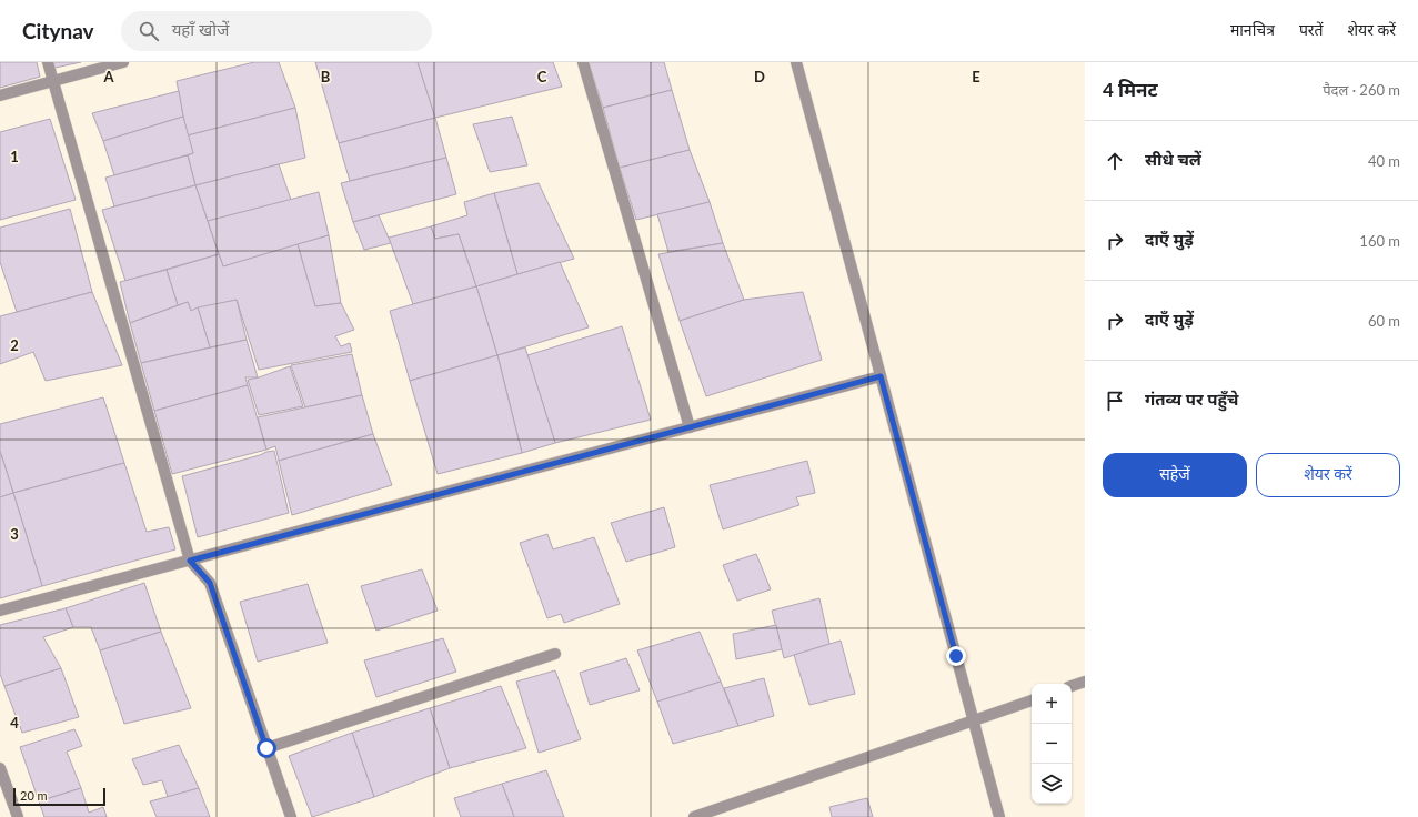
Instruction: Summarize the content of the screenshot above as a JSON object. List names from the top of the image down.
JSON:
{
  "scale_bar": "20 m",
  "page": {
    "header": "Citynav",
    "search": "यहाँ खोजें",
    "nav": ["मानचित्र", "परतें", "शेयर करें"],
    "heading": ["4 मिनट", "पैदल · 260 m"],
    "list": [
      ["सीधे चलें", "40 m"],
      ["दाएँ मुड़ें", "160 m"],
      ["दाएँ मुड़ें", "60 m"],
      "गंतव्य पर पहुँचे"
    ],
    "buttons": ["सहेजें", "शेयर करें"],
    "map_buttons": ["+", "−"],
    "scale": "20 m"
  },
  "grid": {
    "columns": [
      "A",
      "B",
      "C",
      "D",
      "E"
    ],
    "rows": [
      "1",
      "2",
      "3",
      "4"
    ]
  }
}
